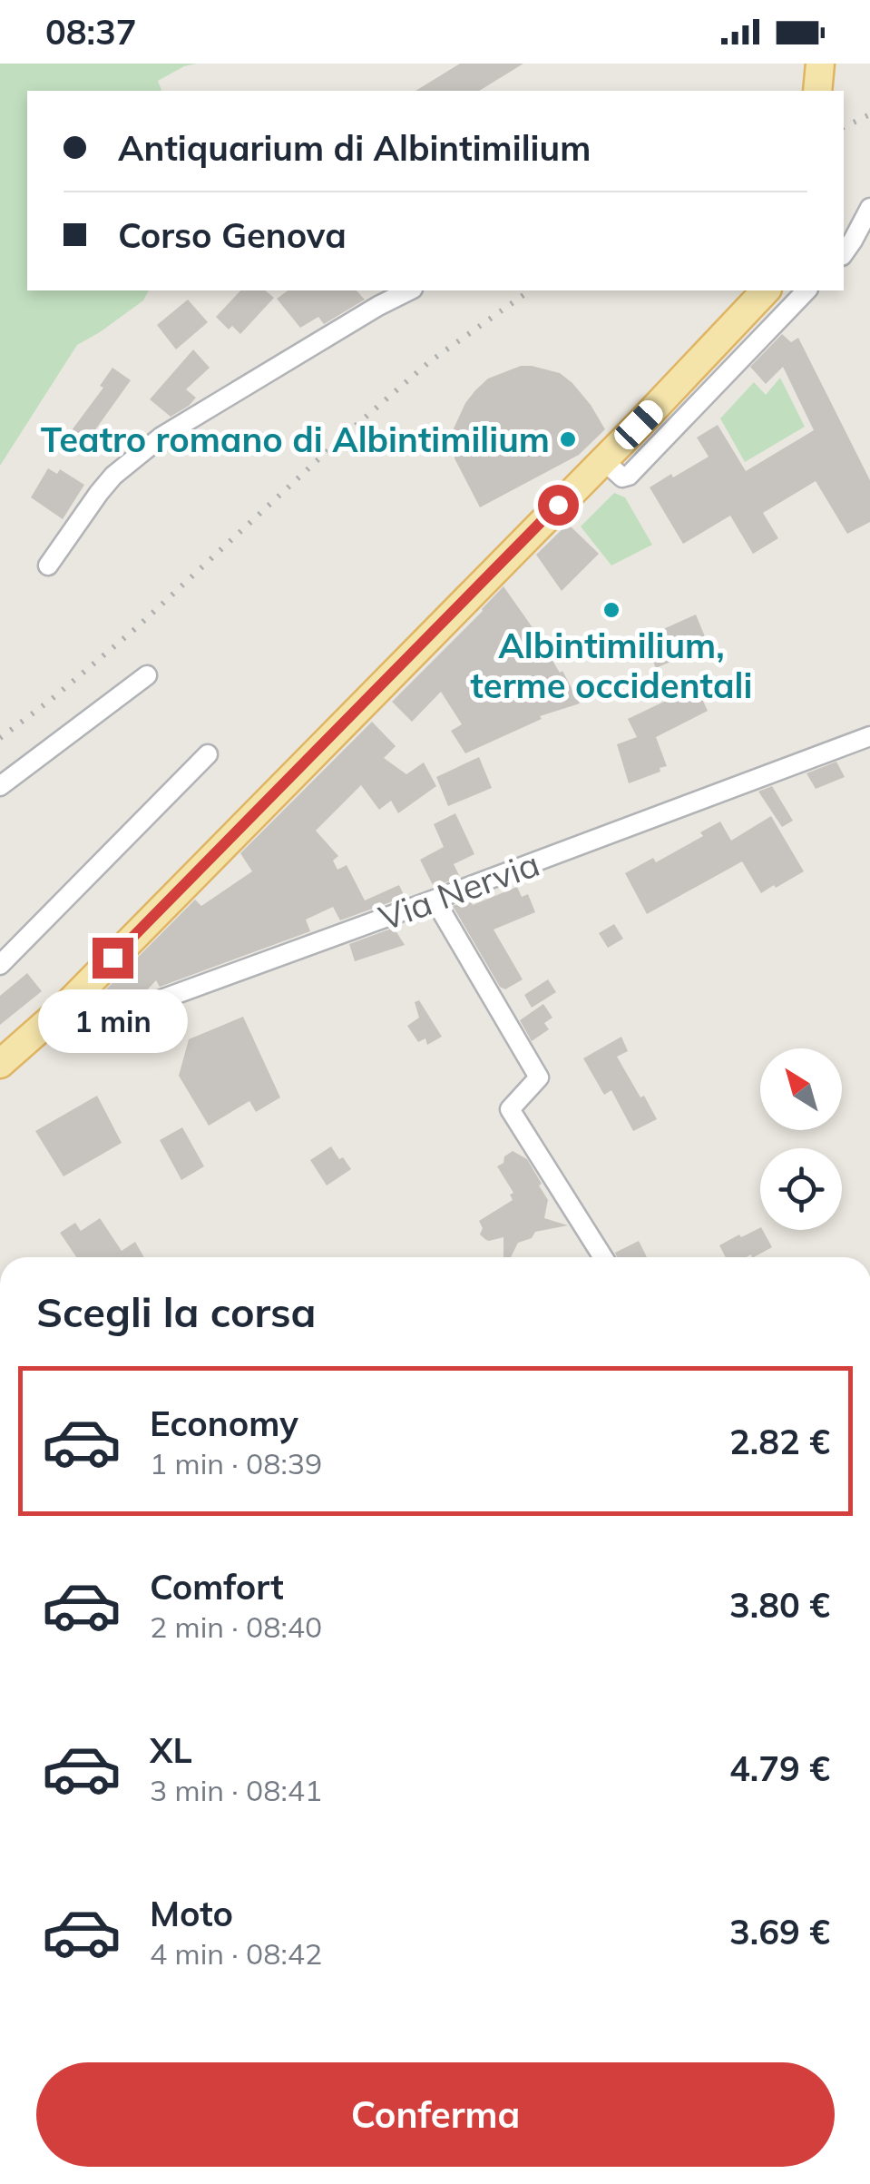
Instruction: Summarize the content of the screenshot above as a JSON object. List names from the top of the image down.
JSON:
{
  "streets": {
    "street": ["Via Nervia"]
  },
  "places": ["Teatro romano di Albintimilium", "Albintimilium, terme occidentali"],
  "north": "top left",
  "page": {
    "status": "08:37",
    "banner": ["Antiquarium di Albintimilium", "Corso Genova"],
    "bubble": "1 min",
    "heading": "Scegli la corsa",
    "list": [
      {
        "name": "Economy",
        "note": "1 min · 08:39",
        "value": "2.82 €"
      },
      {
        "name": "Comfort",
        "note": "2 min · 08:40",
        "value": "3.80 €"
      },
      {
        "name": "XL",
        "note": "3 min · 08:41",
        "value": "4.79 €"
      },
      {
        "name": "Moto",
        "note": "4 min · 08:42",
        "value": "3.69 €"
      }
    ],
    "buttons": "Conferma"
  }
}
